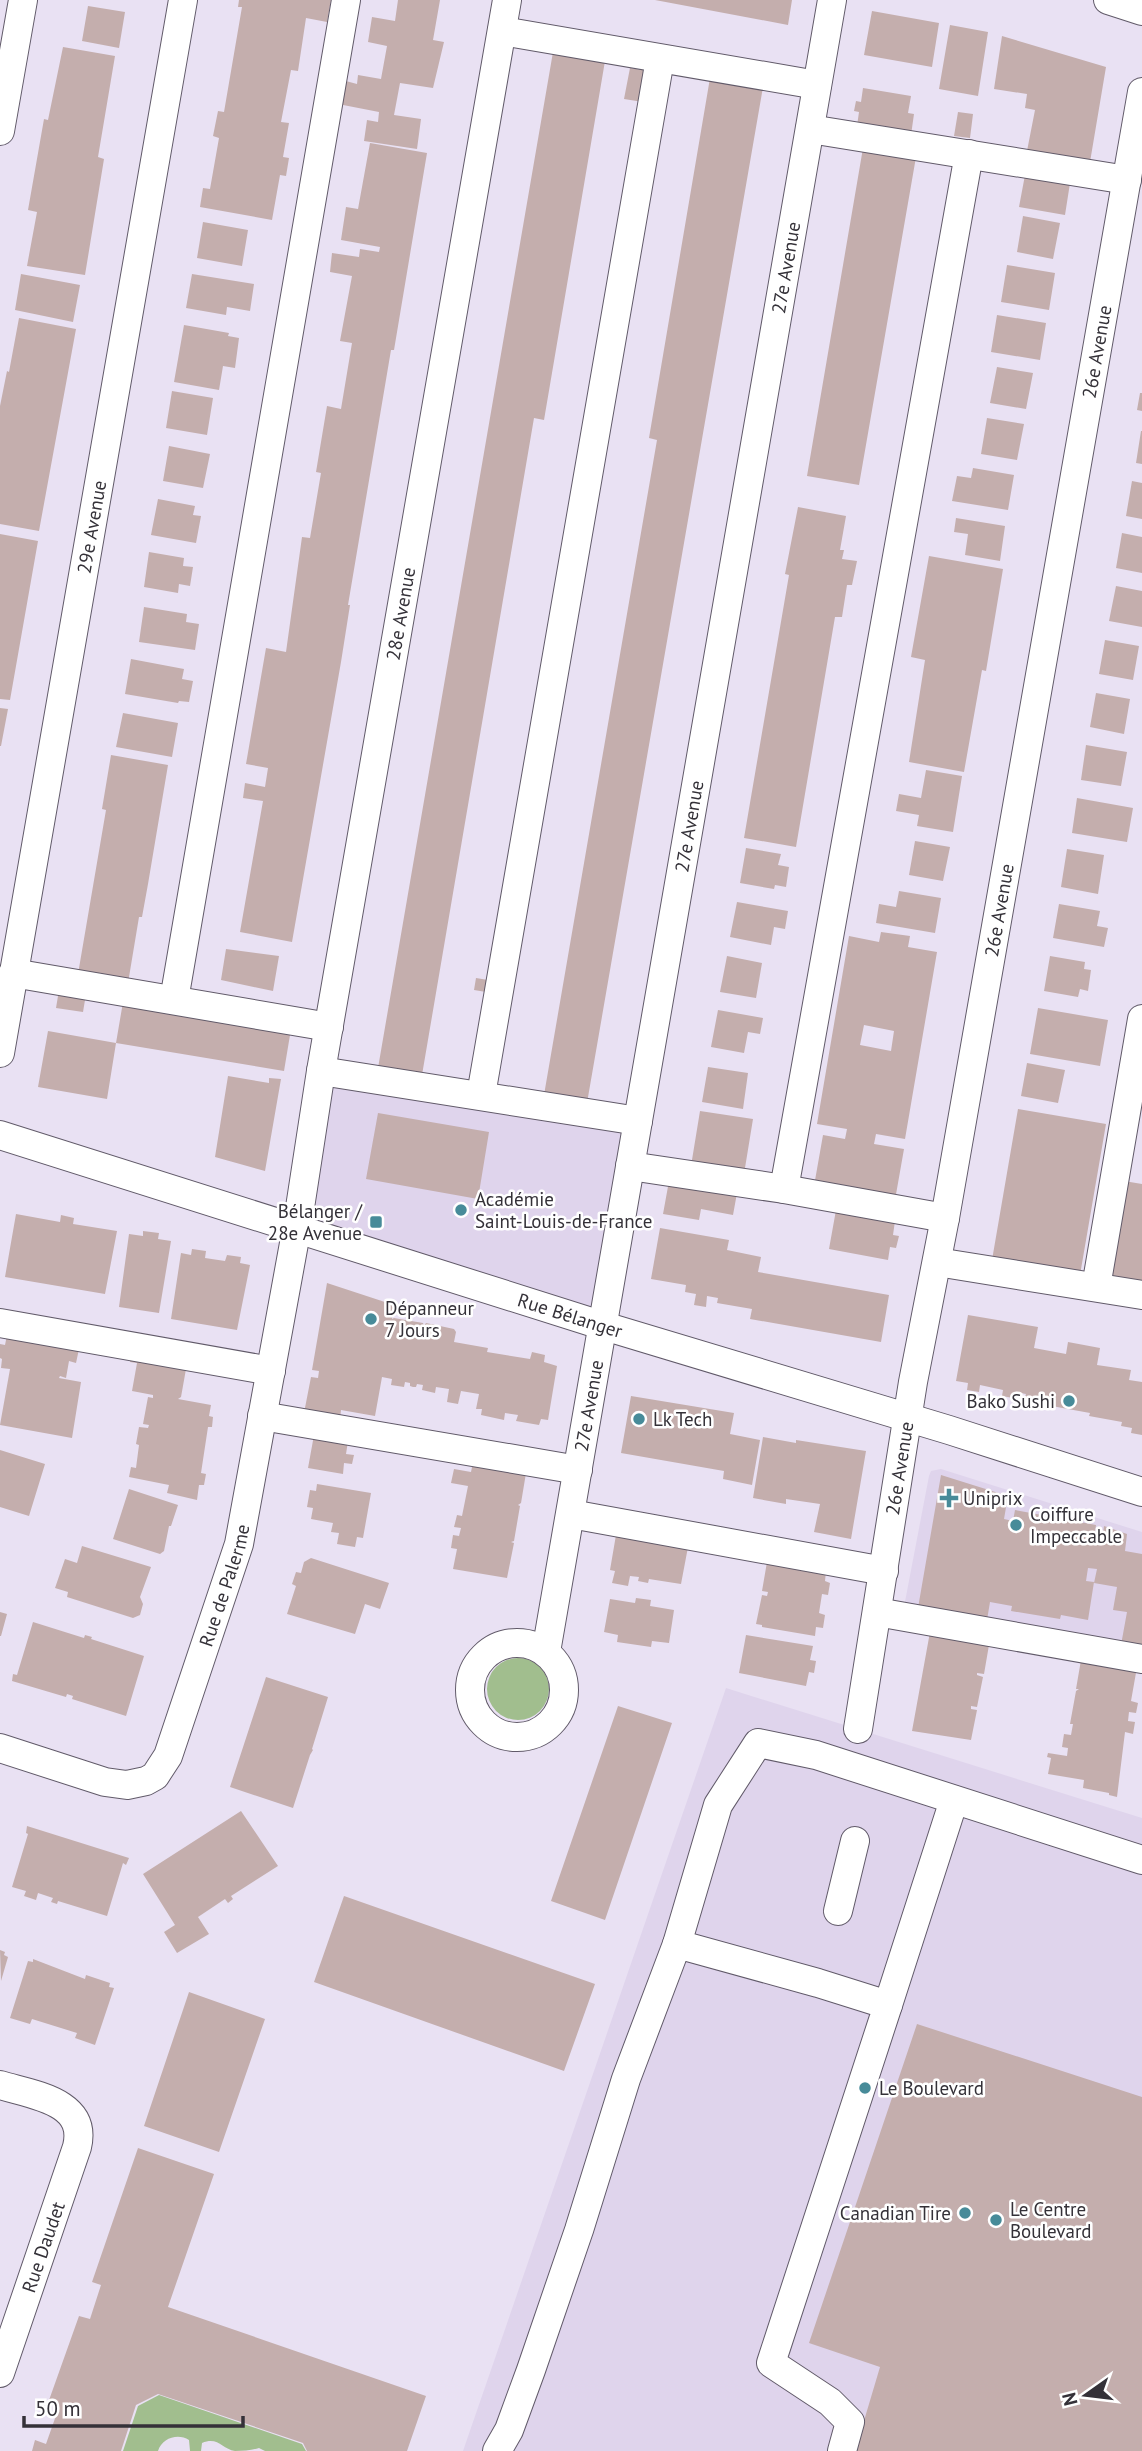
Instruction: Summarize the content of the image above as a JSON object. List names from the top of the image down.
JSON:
{
  "streets": {
    "street": [
      "27e Avenue",
      "26e Avenue",
      "29e Avenue",
      "28e Avenue",
      "Rue Bélanger",
      "Rue de Palerme",
      "Rue Daudet"
    ]
  },
  "crossings": [
    ["27e Avenue", "Rue Bélanger"],
    ["26e Avenue", "Rue Bélanger"],
    ["28e Avenue", "Rue Bélanger"],
    ["28e Avenue", "Rue de Palerme"],
    ["Rue Bélanger", "Rue de Palerme"]
  ],
  "places": {
    "other": [
      "Académie Saint-Louis-de-France",
      "Dépanneur 7 Jours",
      "Bako Sushi",
      "Lk Tech",
      "Coiffure Impeccable",
      "Le Boulevard",
      "Canadian Tire",
      "Le Centre Boulevard"
    ],
    "transit": ["Bélanger / 28e Avenue"],
    "health": ["Uniprix"]
  },
  "scale_bar": "50 m",
  "north": "left"
}
